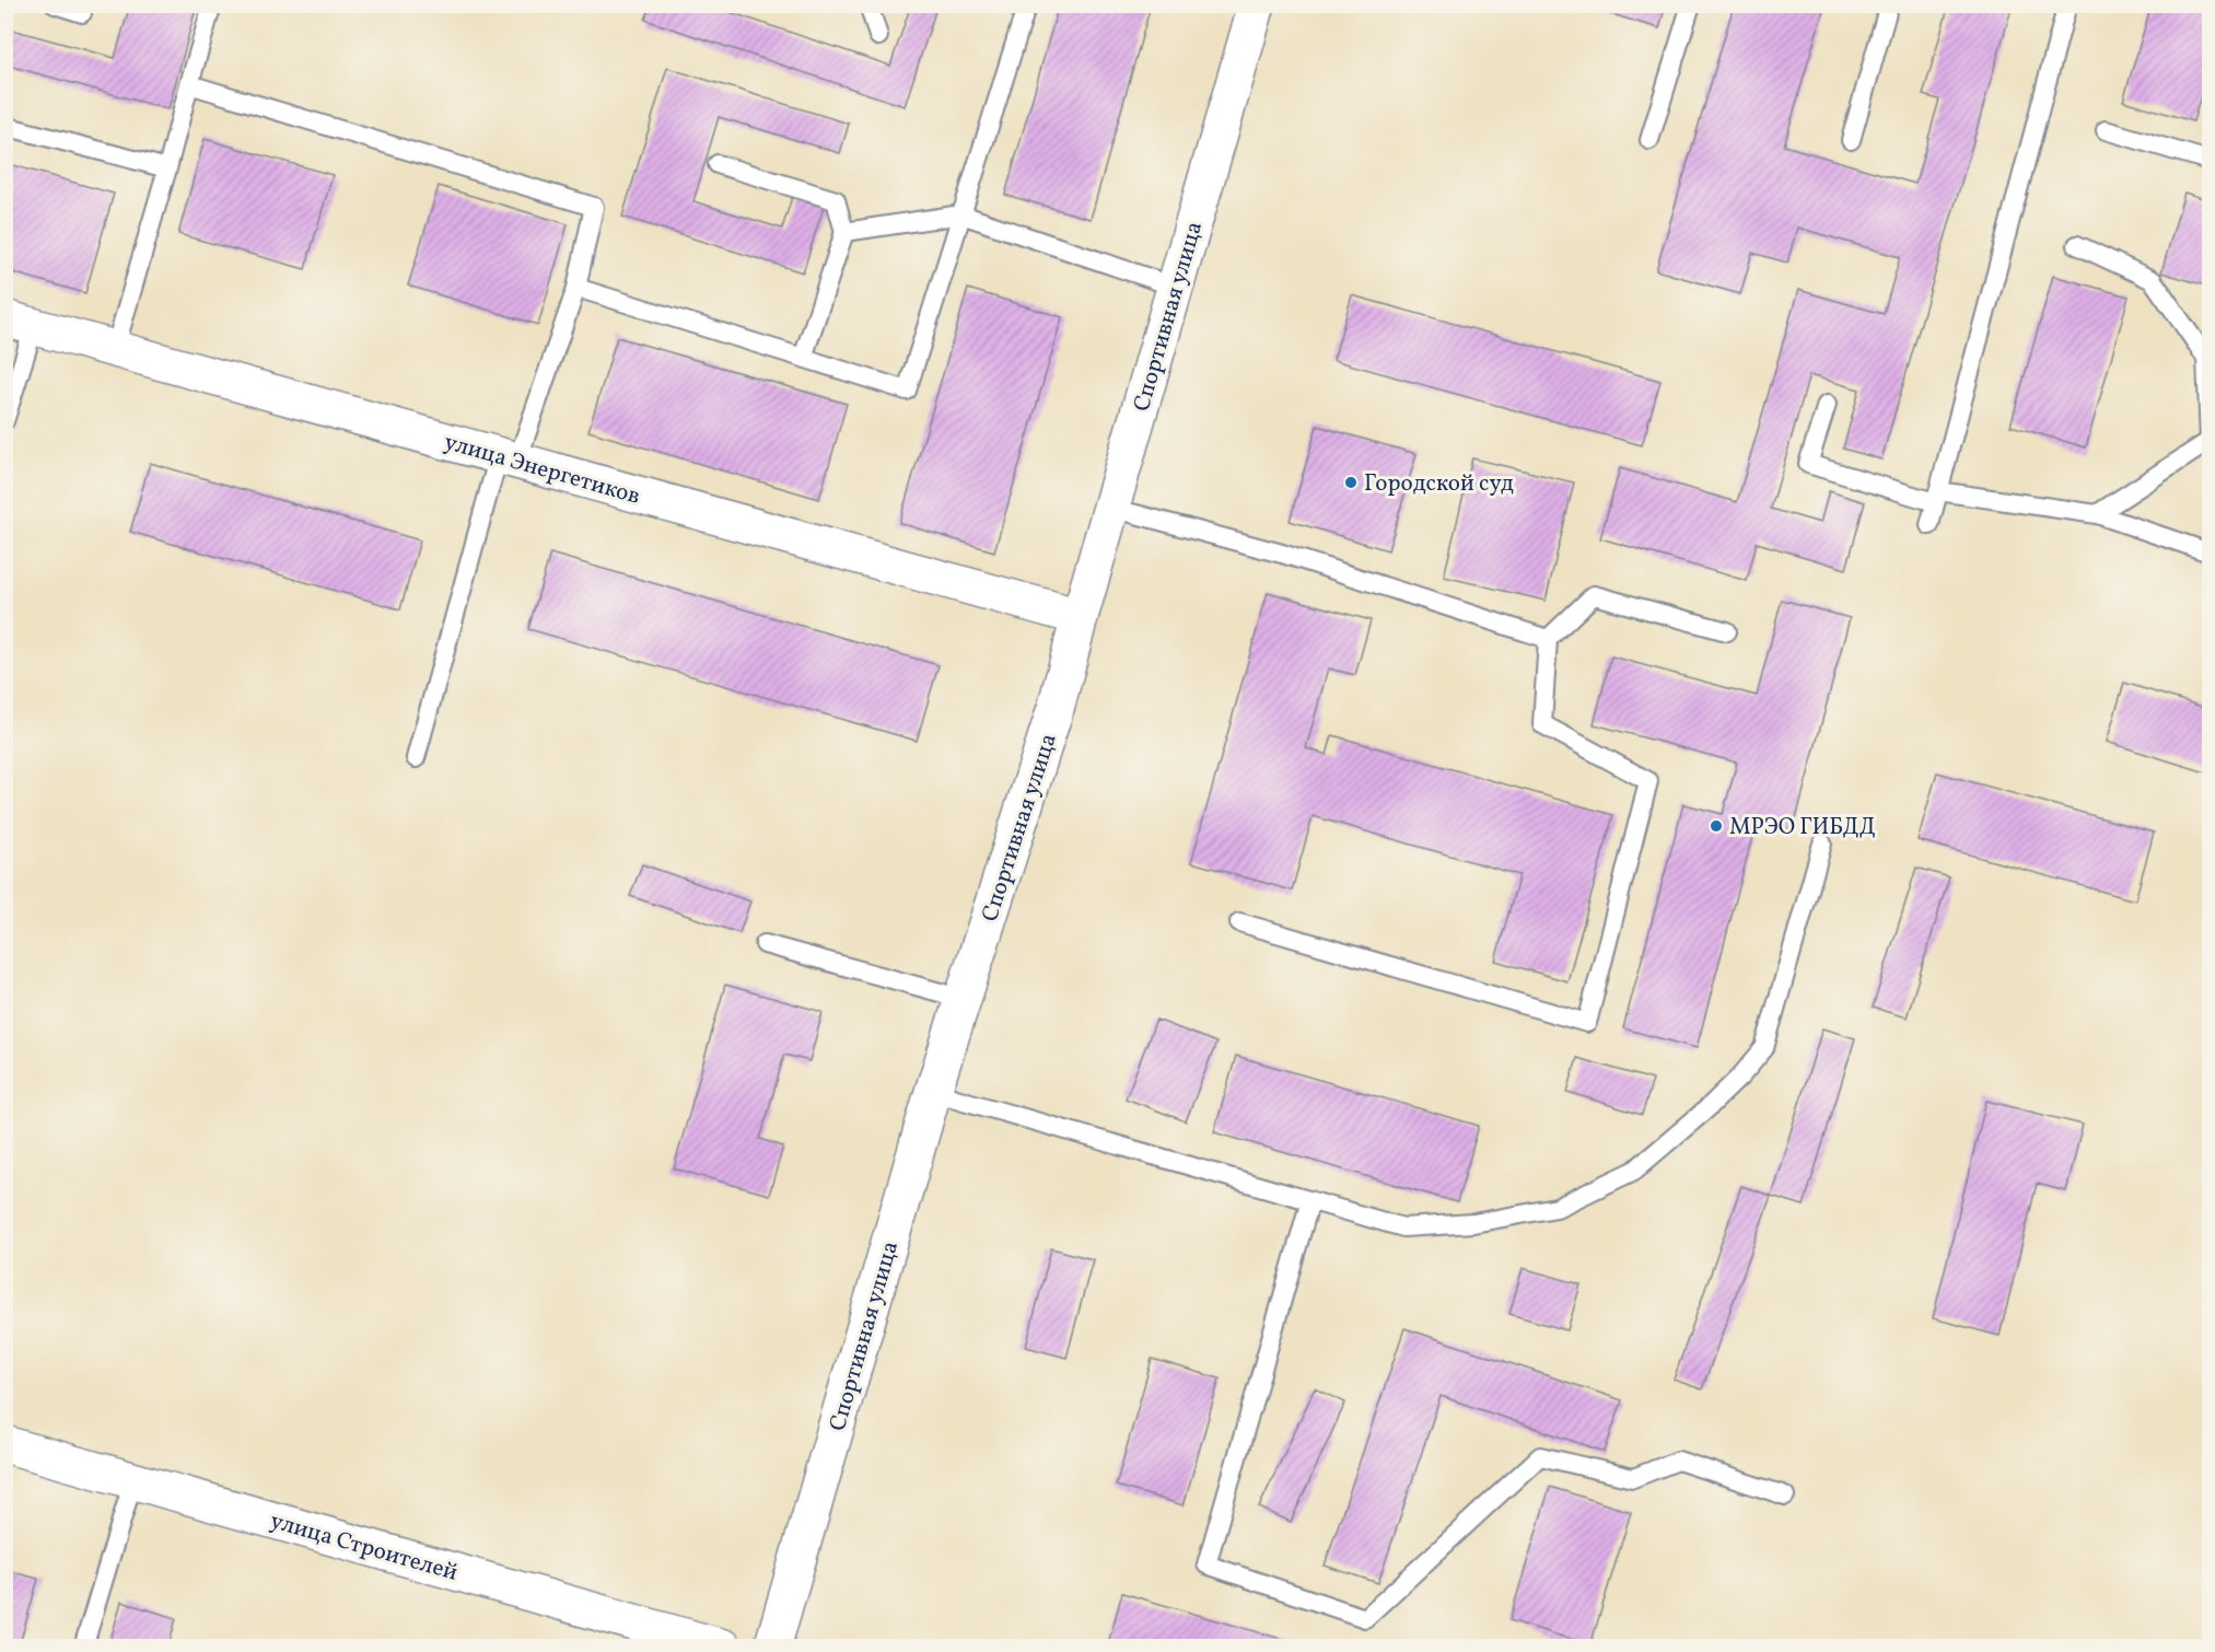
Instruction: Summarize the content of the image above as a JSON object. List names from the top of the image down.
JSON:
{
  "streets": {
    "street": ["Спортивная улица", "улица Энергетиков", "улица Строителей"]
  },
  "crossings": [
    ["Спортивная улица", "улица Энергетиков"]
  ],
  "places": ["Городской суд", "МРЭО ГИБДД"]
}
